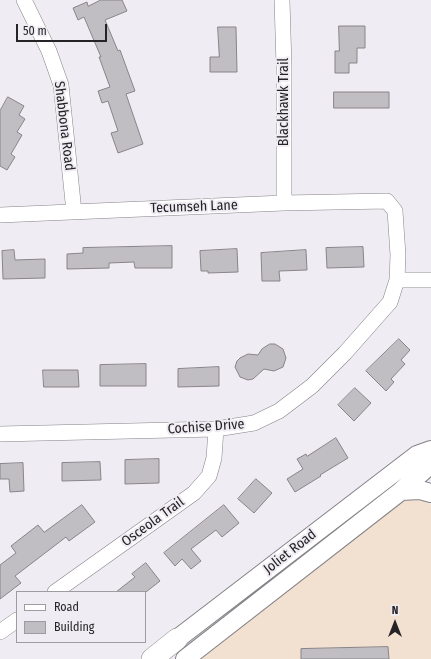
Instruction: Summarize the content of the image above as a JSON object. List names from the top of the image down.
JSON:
{
  "streets": {
    "highway": ["Joliet Road"],
    "street": [
      "Blackhawk Trail",
      "Shabbona Road",
      "Tecumseh Lane",
      "Cochise Drive",
      "Osceola Trail"
    ]
  },
  "crossings": [
    ["Blackhawk Trail", "Tecumseh Lane"],
    ["Shabbona Road", "Tecumseh Lane"],
    ["Tecumseh Lane", "Cochise Drive"],
    ["Cochise Drive", "Osceola Trail"]
  ],
  "legend": ["Road", "Building"],
  "scale_bar": "50 m",
  "north": "top"
}
